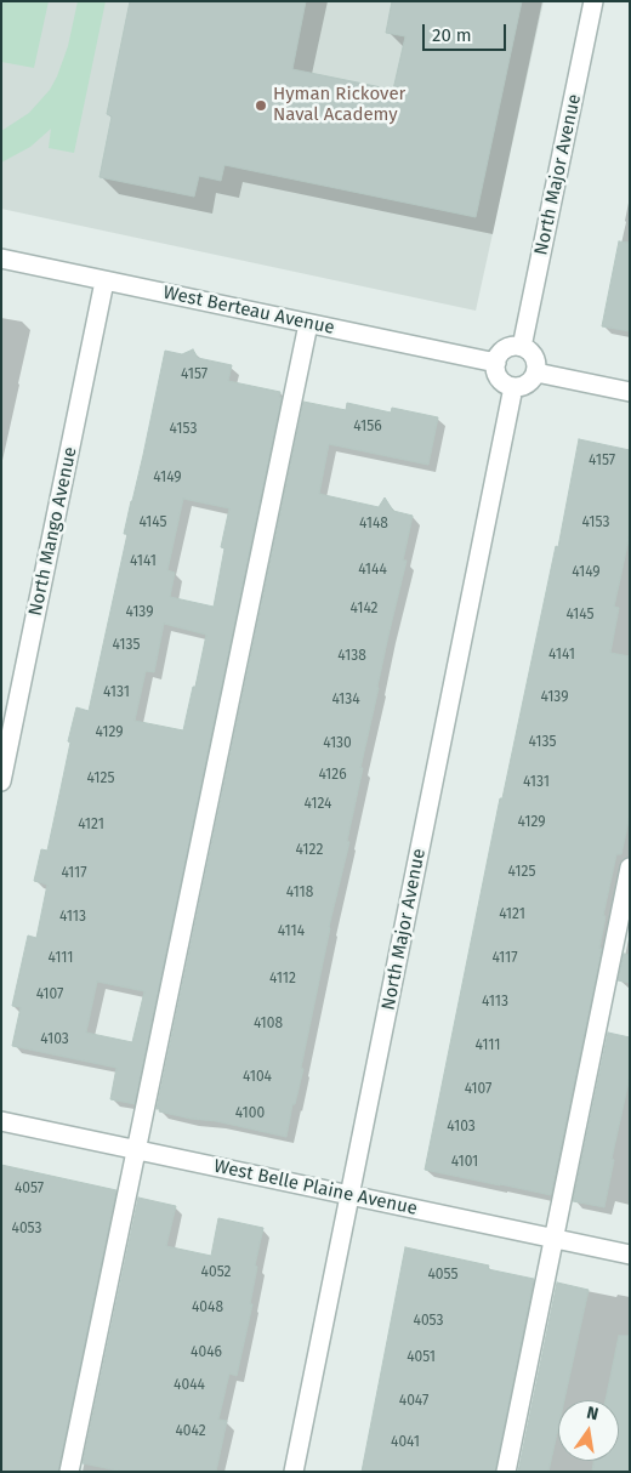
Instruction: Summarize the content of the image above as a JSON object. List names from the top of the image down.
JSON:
{
  "streets": {
    "street": [
      "North Major Avenue",
      "West Berteau Avenue",
      "North Mango Avenue",
      "West Belle Plaine Avenue"
    ]
  },
  "crossings": [
    ["North Major Avenue", "West Berteau Avenue"],
    ["North Major Avenue", "West Belle Plaine Avenue"],
    ["West Berteau Avenue", "North Mango Avenue"]
  ],
  "places": ["Hyman Rickover Naval Academy"],
  "house_numbers": [
    "4157",
    "4156",
    "4153",
    "4157",
    "4149",
    "4145",
    "4153",
    "4148",
    "4141",
    "4144",
    "4149",
    "4142",
    "4139",
    "4145",
    "4135",
    "4141",
    "4138",
    "4131",
    "4139",
    "4134",
    "4129",
    "4135",
    "4130",
    "4126",
    "4125",
    "4131",
    "4124",
    "4129",
    "4121",
    "4122",
    "4125",
    "4117",
    "4118",
    "4121",
    "4113",
    "4114",
    "4111",
    "4117",
    "4112",
    "4107",
    "4113",
    "4108",
    "4103",
    "4111",
    "4104",
    "4107",
    "4100",
    "4103",
    "4101",
    "4057",
    "4053",
    "4052",
    "4055",
    "4048",
    "4053",
    "4046",
    "4051",
    "4044",
    "4047",
    "4042",
    "4041"
  ],
  "scale_bar": "20 m",
  "north": "top"
}
